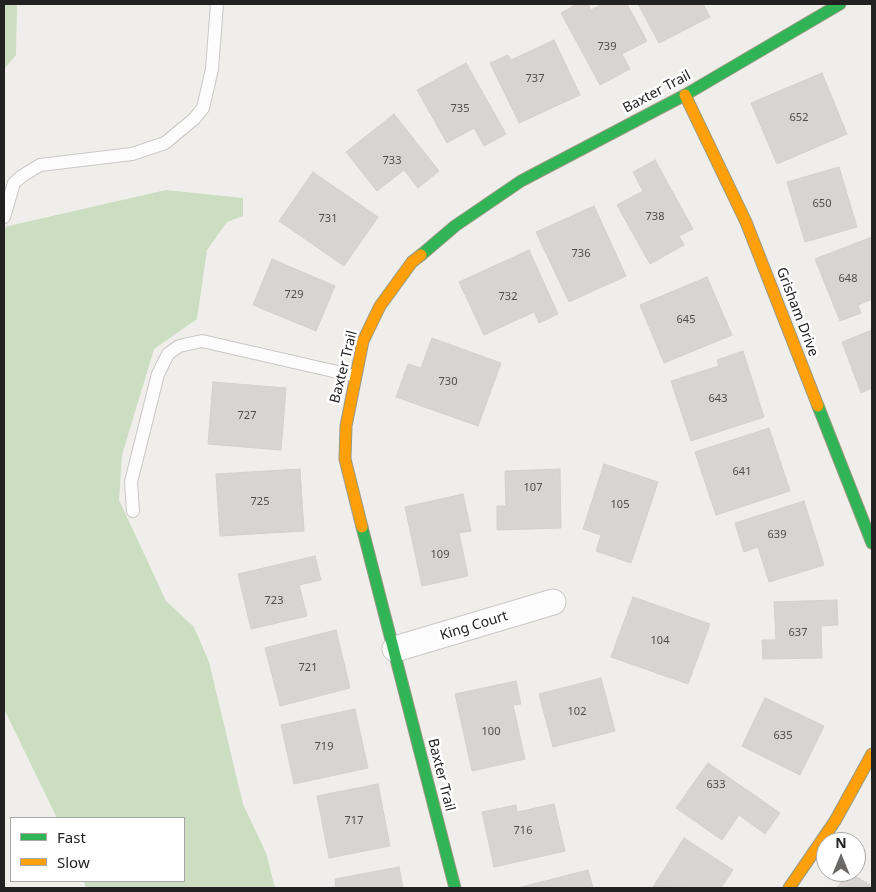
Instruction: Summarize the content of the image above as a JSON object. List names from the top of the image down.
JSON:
{
  "streets": {
    "street": ["Baxter Trail", "Grisham Drive", "King Court"]
  },
  "crossings": [
    ["Baxter Trail", "Grisham Drive"],
    ["Baxter Trail", "King Court"]
  ],
  "house_numbers": [
    "739",
    "737",
    "735",
    "652",
    "733",
    "650",
    "738",
    "731",
    "736",
    "648",
    "729",
    "732",
    "645",
    "730",
    "643",
    "727",
    "641",
    "107",
    "725",
    "105",
    "639",
    "109",
    "723",
    "637",
    "104",
    "721",
    "102",
    "100",
    "635",
    "719",
    "633",
    "717",
    "716"
  ],
  "legend": ["Fast", "Slow"],
  "north": "top"
}
